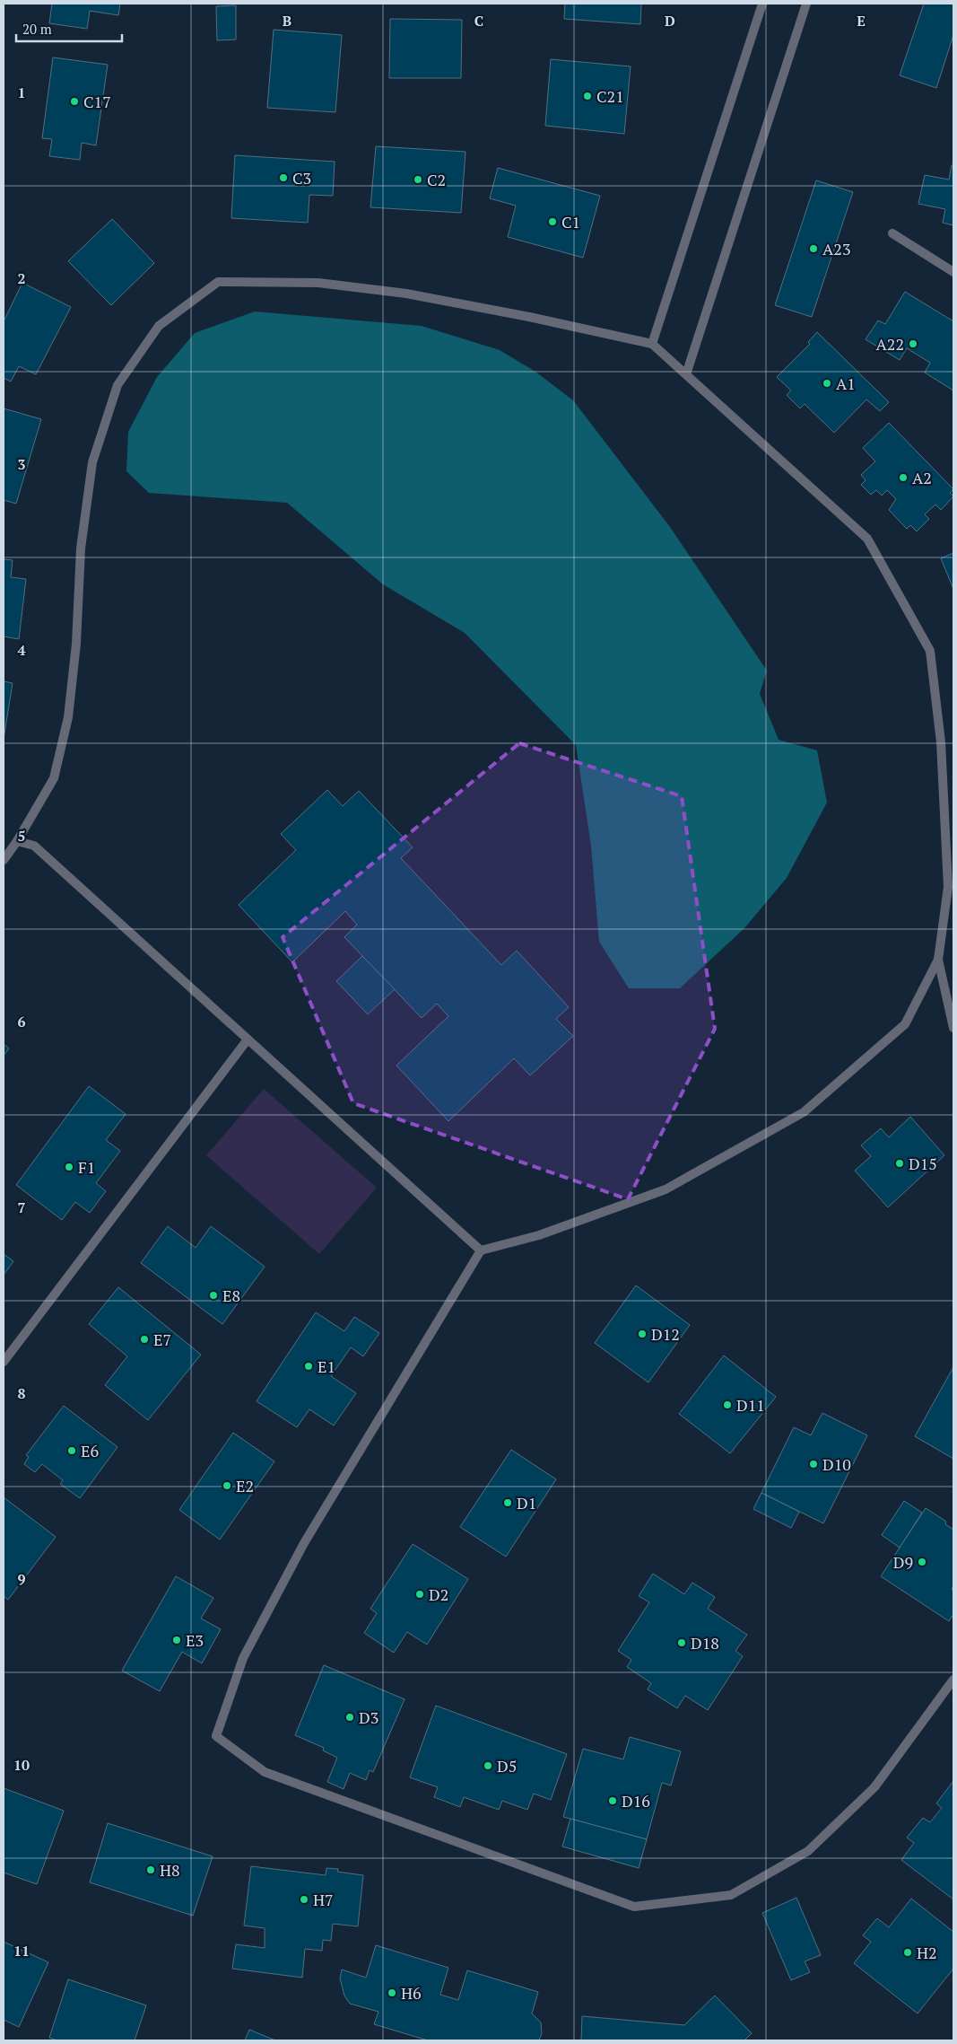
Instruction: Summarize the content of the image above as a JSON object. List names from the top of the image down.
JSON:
{
  "places": [
    "C21",
    "C17",
    "C3",
    "C2",
    "C1",
    "A23",
    "A22",
    "A1",
    "A2",
    "D15",
    "F1",
    "E8",
    "D12",
    "E7",
    "E1",
    "D11",
    "E6",
    "D10",
    "E2",
    "D1",
    "D9",
    "D2",
    "E3",
    "D18",
    "D3",
    "D5",
    "D16",
    "H8",
    "H7",
    "H2",
    "H6"
  ],
  "scale_bar": "20 m",
  "grid": {
    "columns": [
      "B",
      "C",
      "D",
      "E"
    ],
    "rows": [
      "1",
      "2",
      "3",
      "4",
      "5",
      "6",
      "7",
      "8",
      "9",
      "10",
      "11"
    ]
  }
}
